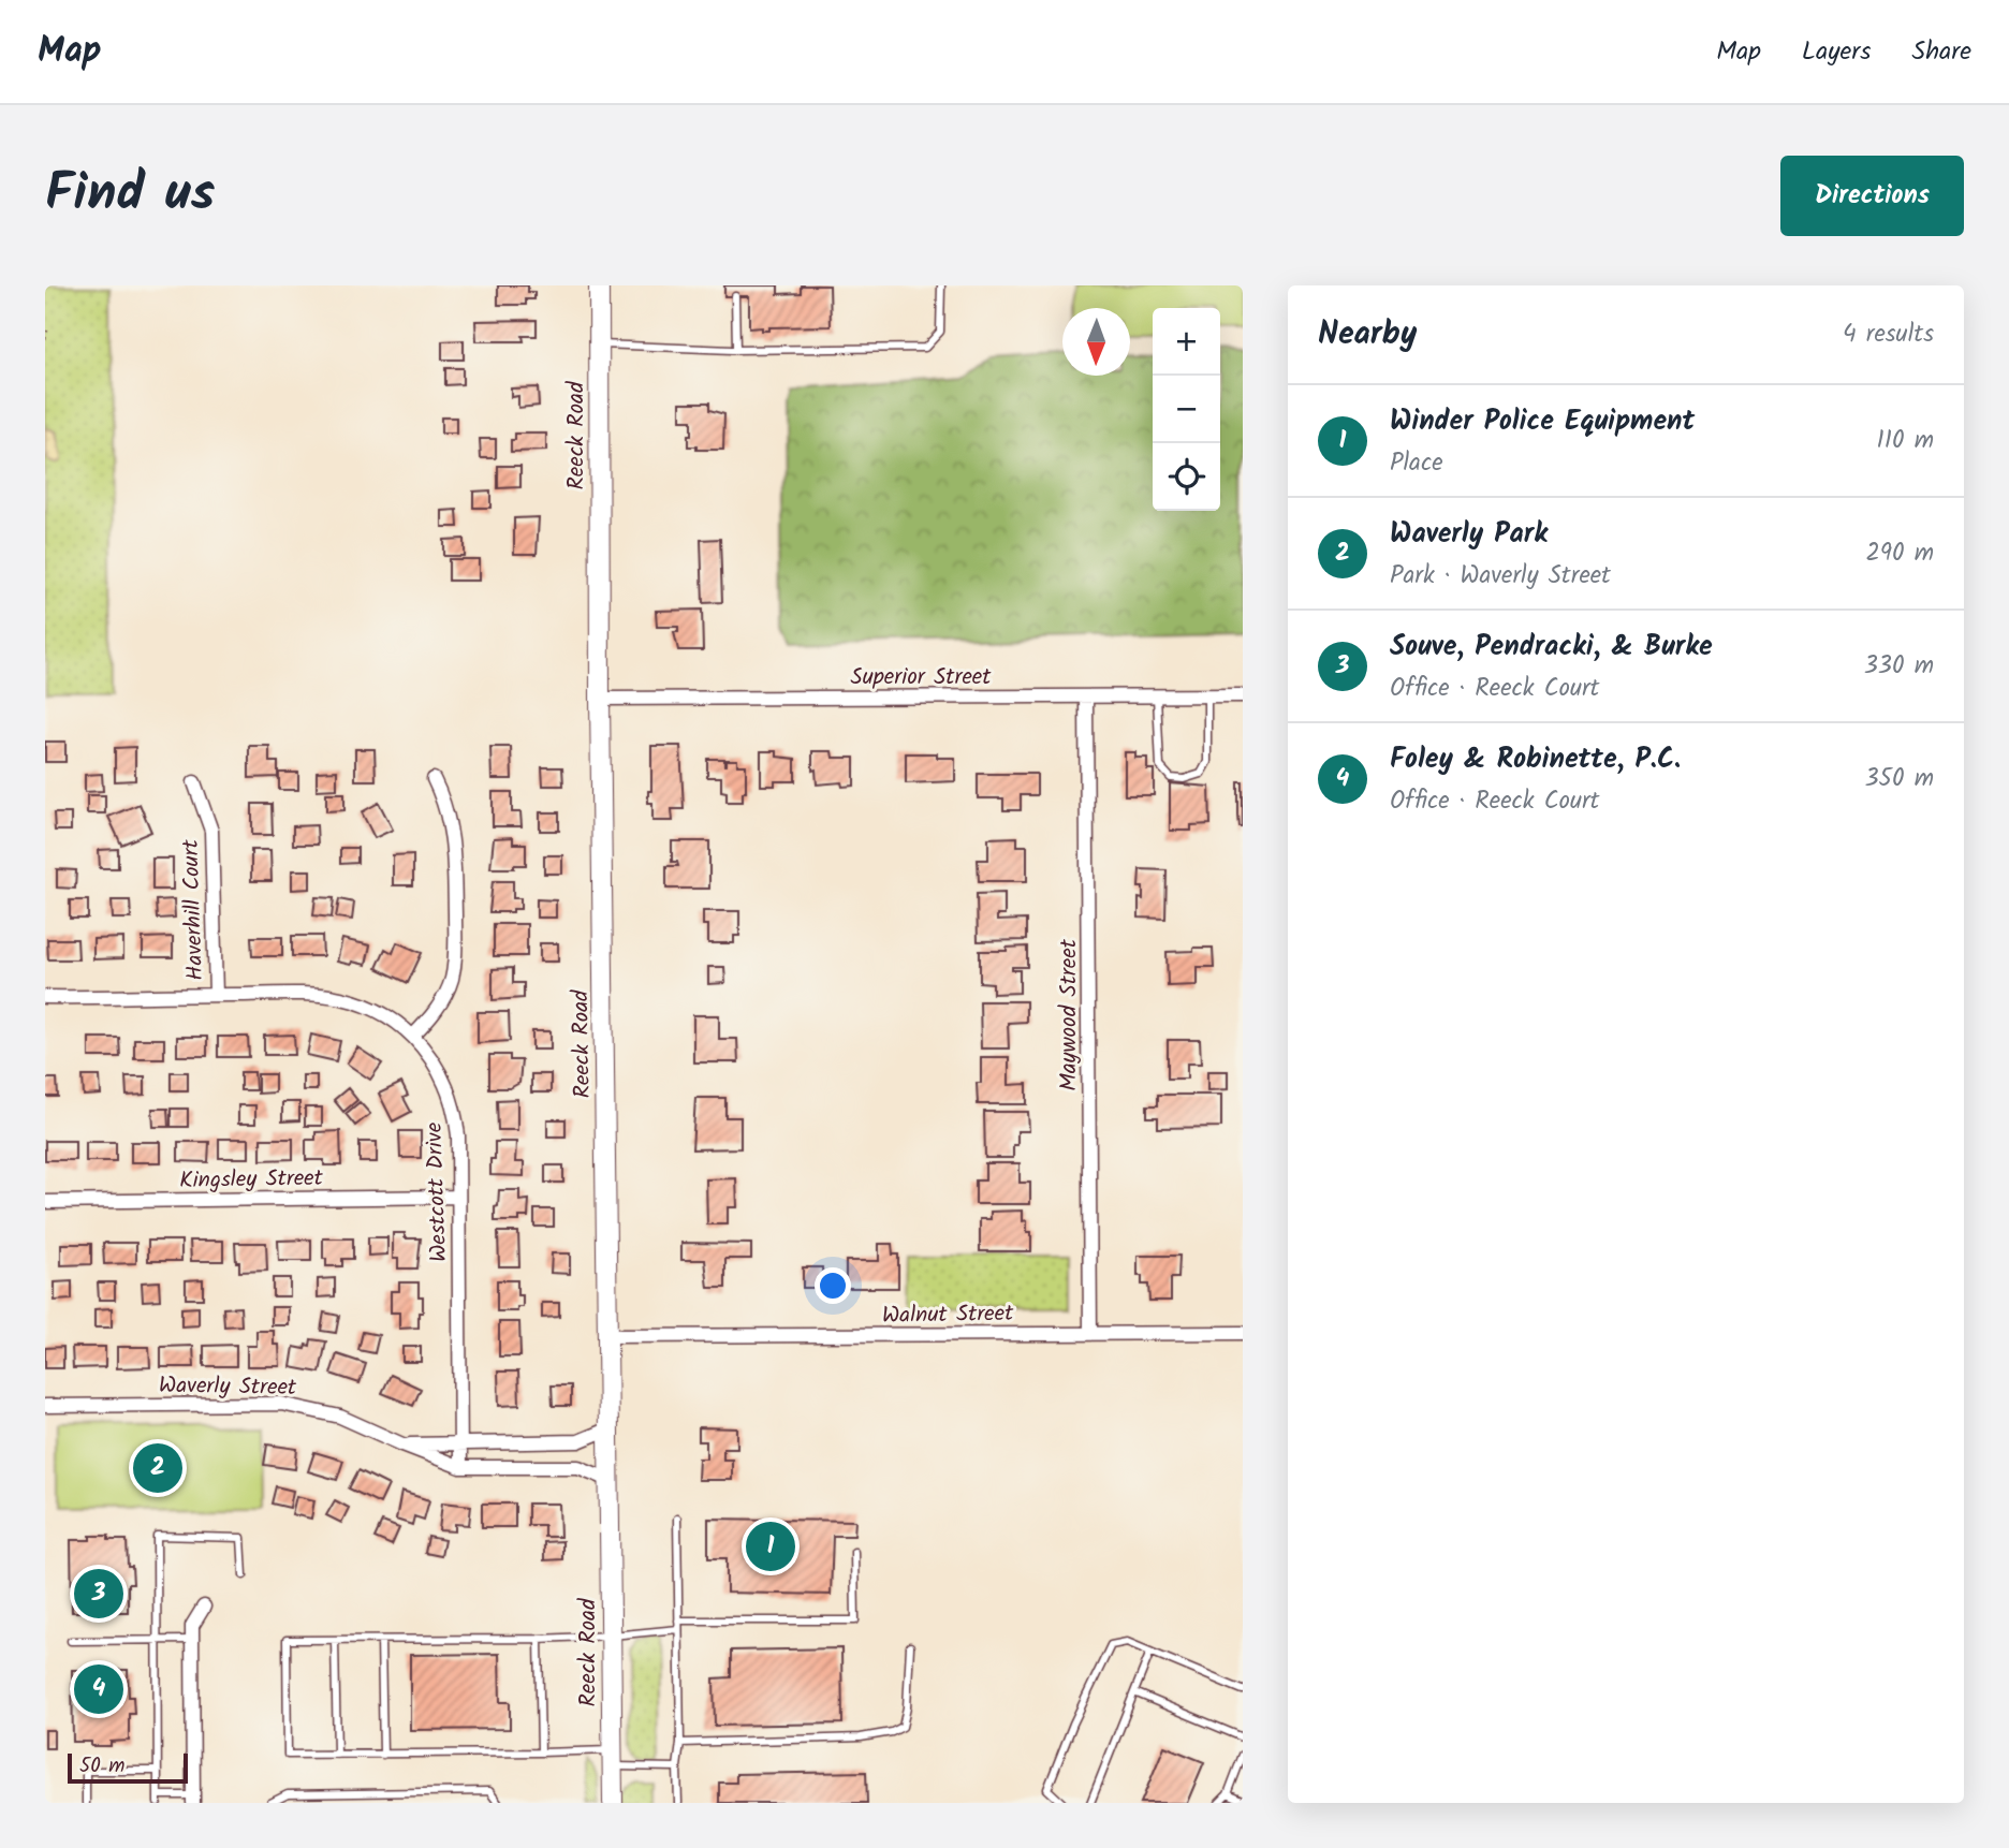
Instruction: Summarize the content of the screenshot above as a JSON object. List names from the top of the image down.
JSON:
{
  "streets": {
    "street": [
      "Reeck Road",
      "Superior Street",
      "Haverhill Court",
      "Maywood Street",
      "Kingsley Street",
      "Westcott Drive",
      "Walnut Street",
      "Waverly Street"
    ]
  },
  "crossings": [
    ["Reeck Road", "Superior Street"],
    ["Reeck Road", "Walnut Street"],
    ["Reeck Road", "Waverly Street"],
    ["Superior Street", "Maywood Street"],
    ["Haverhill Court", "Westcott Drive"],
    ["Maywood Street", "Walnut Street"],
    ["Kingsley Street", "Westcott Drive"],
    ["Westcott Drive", "Waverly Street"]
  ],
  "scale_bar": "50 m",
  "north": "bottom",
  "page": {
    "header": "Map",
    "nav": ["Map", "Layers", "Share"],
    "title": "Find us",
    "buttons": "Directions",
    "heading": ["Nearby", "4 results"],
    "map_buttons": ["+", "−"],
    "list": [
      {
        "mark": "1",
        "name": "Winder Police Equipment",
        "note": "Place",
        "value": "110 m"
      },
      {
        "mark": "2",
        "name": "Waverly Park",
        "note": "Park · Waverly Street",
        "value": "290 m"
      },
      {
        "mark": "3",
        "name": "Souve, Pendracki, & Burke",
        "note": "Office · Reeck Court",
        "value": "330 m"
      },
      {
        "mark": "4",
        "name": "Foley & Robinette, P.C.",
        "note": "Office · Reeck Court",
        "value": "350 m"
      }
    ],
    "pins": [
      "2",
      "1",
      "3",
      "4"
    ],
    "scale": "50 m"
  }
}
